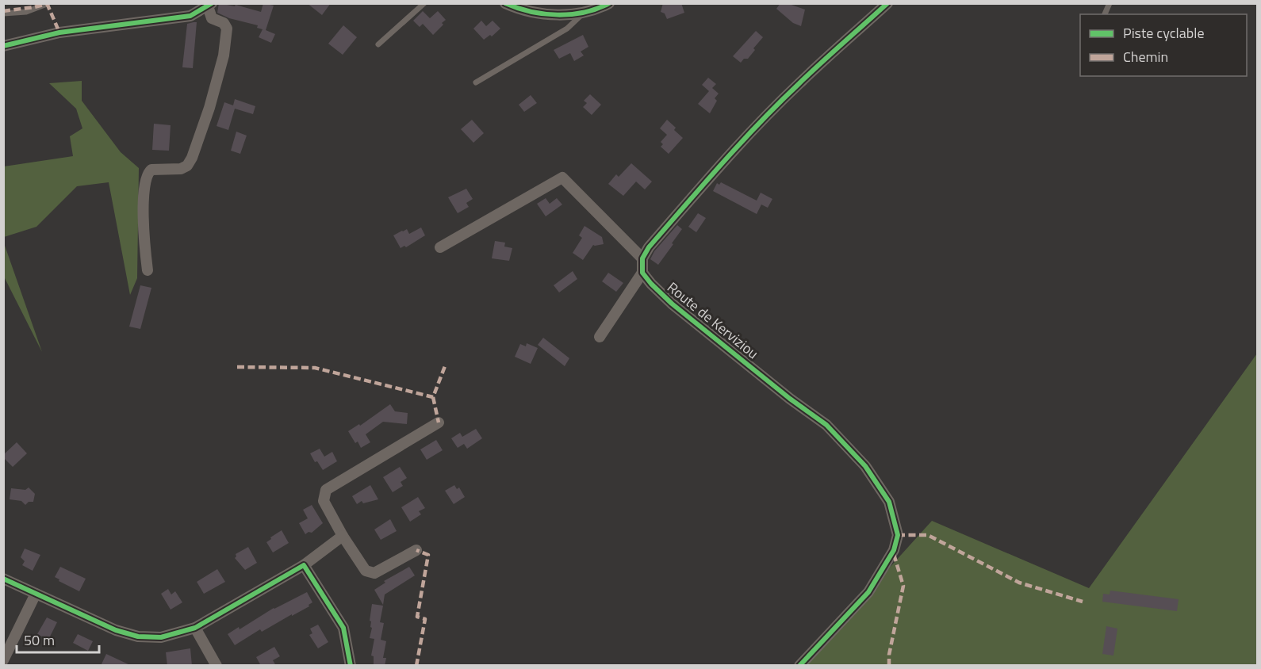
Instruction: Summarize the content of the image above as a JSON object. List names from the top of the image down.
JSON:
{
  "streets": {
    "street": ["Route de Kerviziou"]
  },
  "legend": ["Piste cyclable", "Chemin"],
  "scale_bar": "50 m"
}
